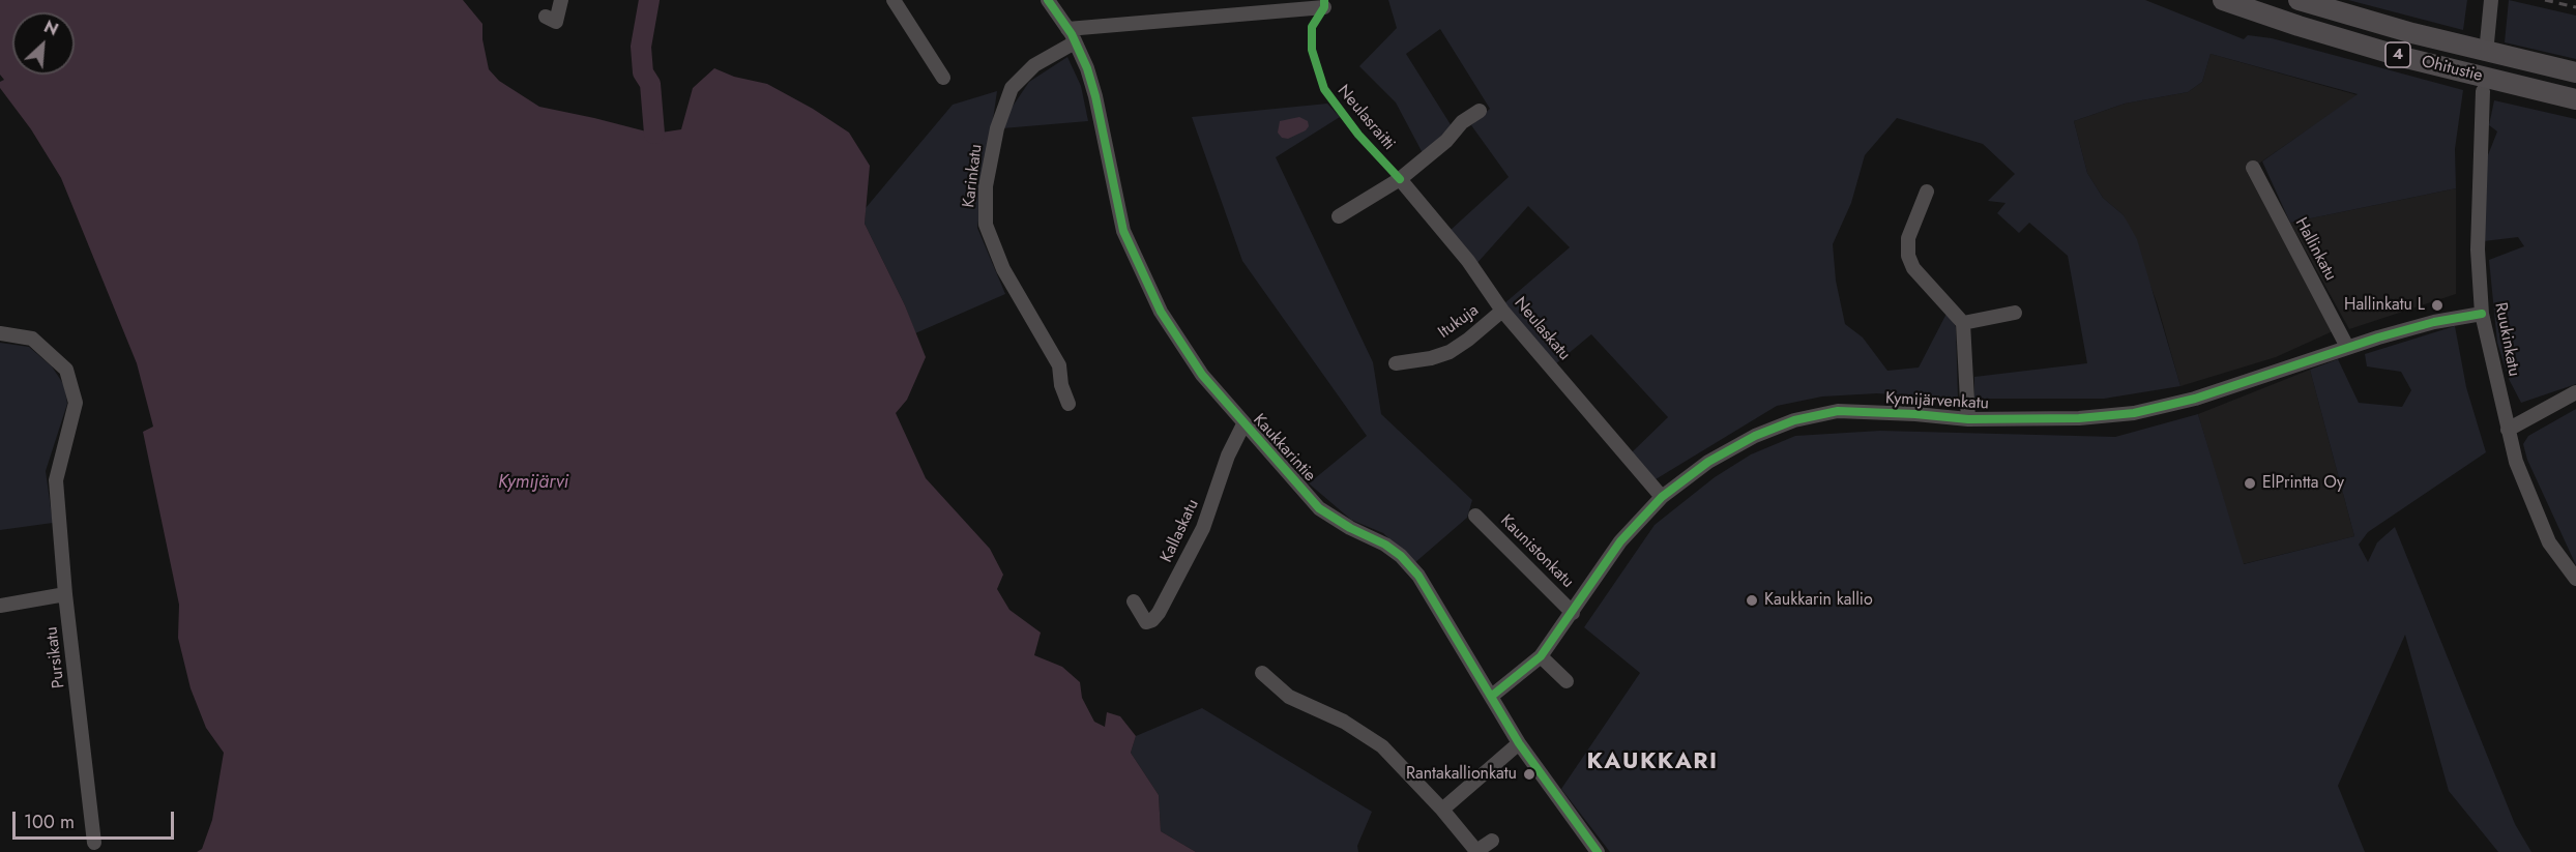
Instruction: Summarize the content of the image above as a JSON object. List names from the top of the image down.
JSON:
{
  "streets": {
    "highway": ["4", "Ohitustie"],
    "street": [
      "Karinkatu",
      "Hallinkatu",
      "Itukuja",
      "Neulaskatu",
      "Ruukinkatu",
      "Kymijärvenkatu",
      "Kaukkarintie",
      "Kallaskatu",
      "Kaunistonkatu",
      "Pursikatu"
    ],
    "cycle path": ["Neulasraitti"]
  },
  "crossings": [
    ["Karinkatu", "Kaukkarintie"],
    ["Hallinkatu", "Kymijärvenkatu"],
    ["Itukuja", "Neulaskatu"],
    ["Neulaskatu", "Kymijärvenkatu"],
    ["Ruukinkatu", "Kymijärvenkatu"],
    ["Kymijärvenkatu", "Kaukkarintie"],
    ["Kymijärvenkatu", "Kaunistonkatu"],
    ["Kaukkarintie", "Kallaskatu"]
  ],
  "districts": ["KAUKKARI"],
  "water": ["Kymijärvi"],
  "places": [
    "Hallinkatu L",
    "ElPrintta Oy",
    "Kaukkarin kallio",
    "Rantakallionkatu"
  ],
  "scale_bar": "100 m",
  "north": "top right"
}
